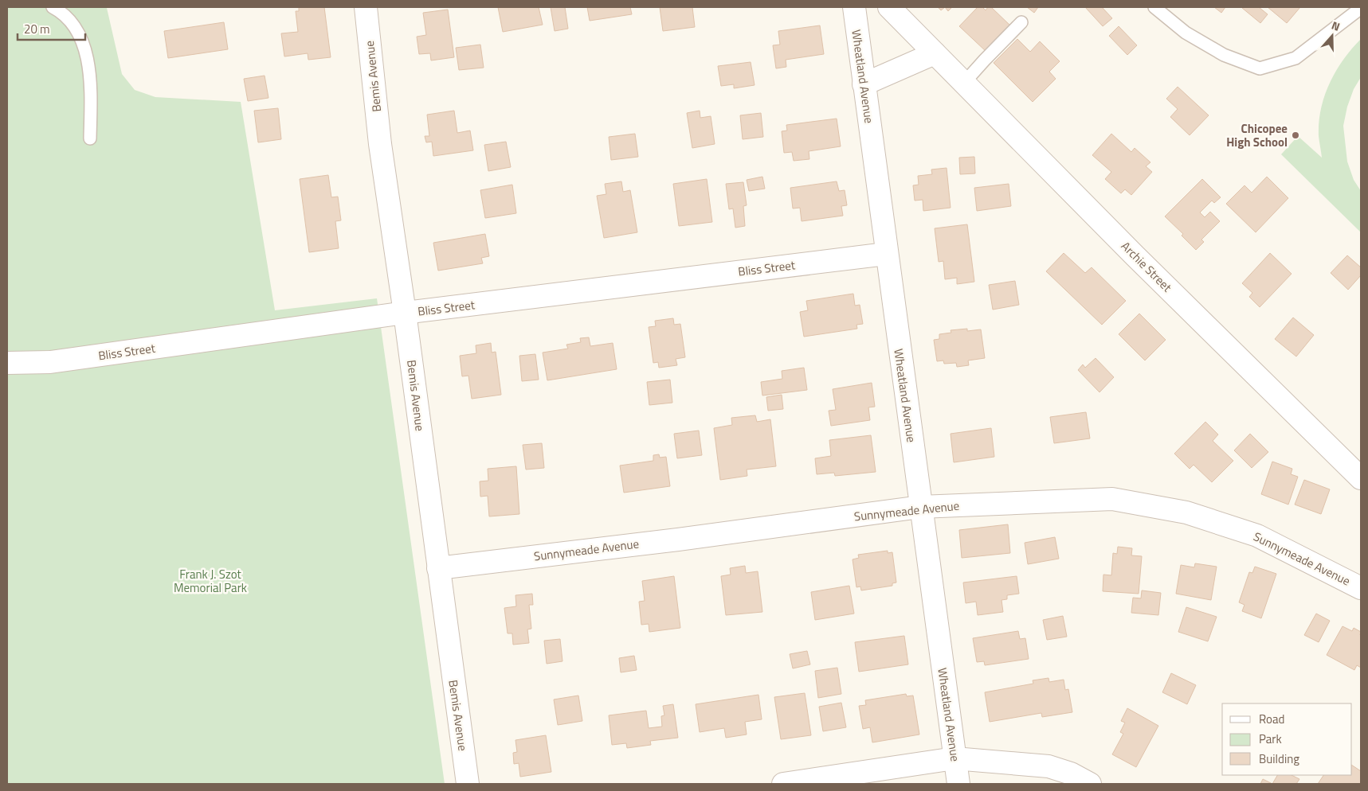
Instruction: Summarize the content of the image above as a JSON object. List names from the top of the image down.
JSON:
{
  "streets": {
    "street": [
      "Bemis Avenue",
      "Wheatland Avenue",
      "Archie Street",
      "Bliss Street",
      "Sunnymeade Avenue"
    ]
  },
  "crossings": [
    ["Bemis Avenue", "Bliss Street"],
    ["Bemis Avenue", "Sunnymeade Avenue"],
    ["Wheatland Avenue", "Bliss Street"],
    ["Wheatland Avenue", "Sunnymeade Avenue"]
  ],
  "parks": ["Frank J. Szot Memorial Park"],
  "places": ["Chicopee High School"],
  "legend": ["Road", "Park", "Building"],
  "scale_bar": "20 m",
  "north": "top"
}
